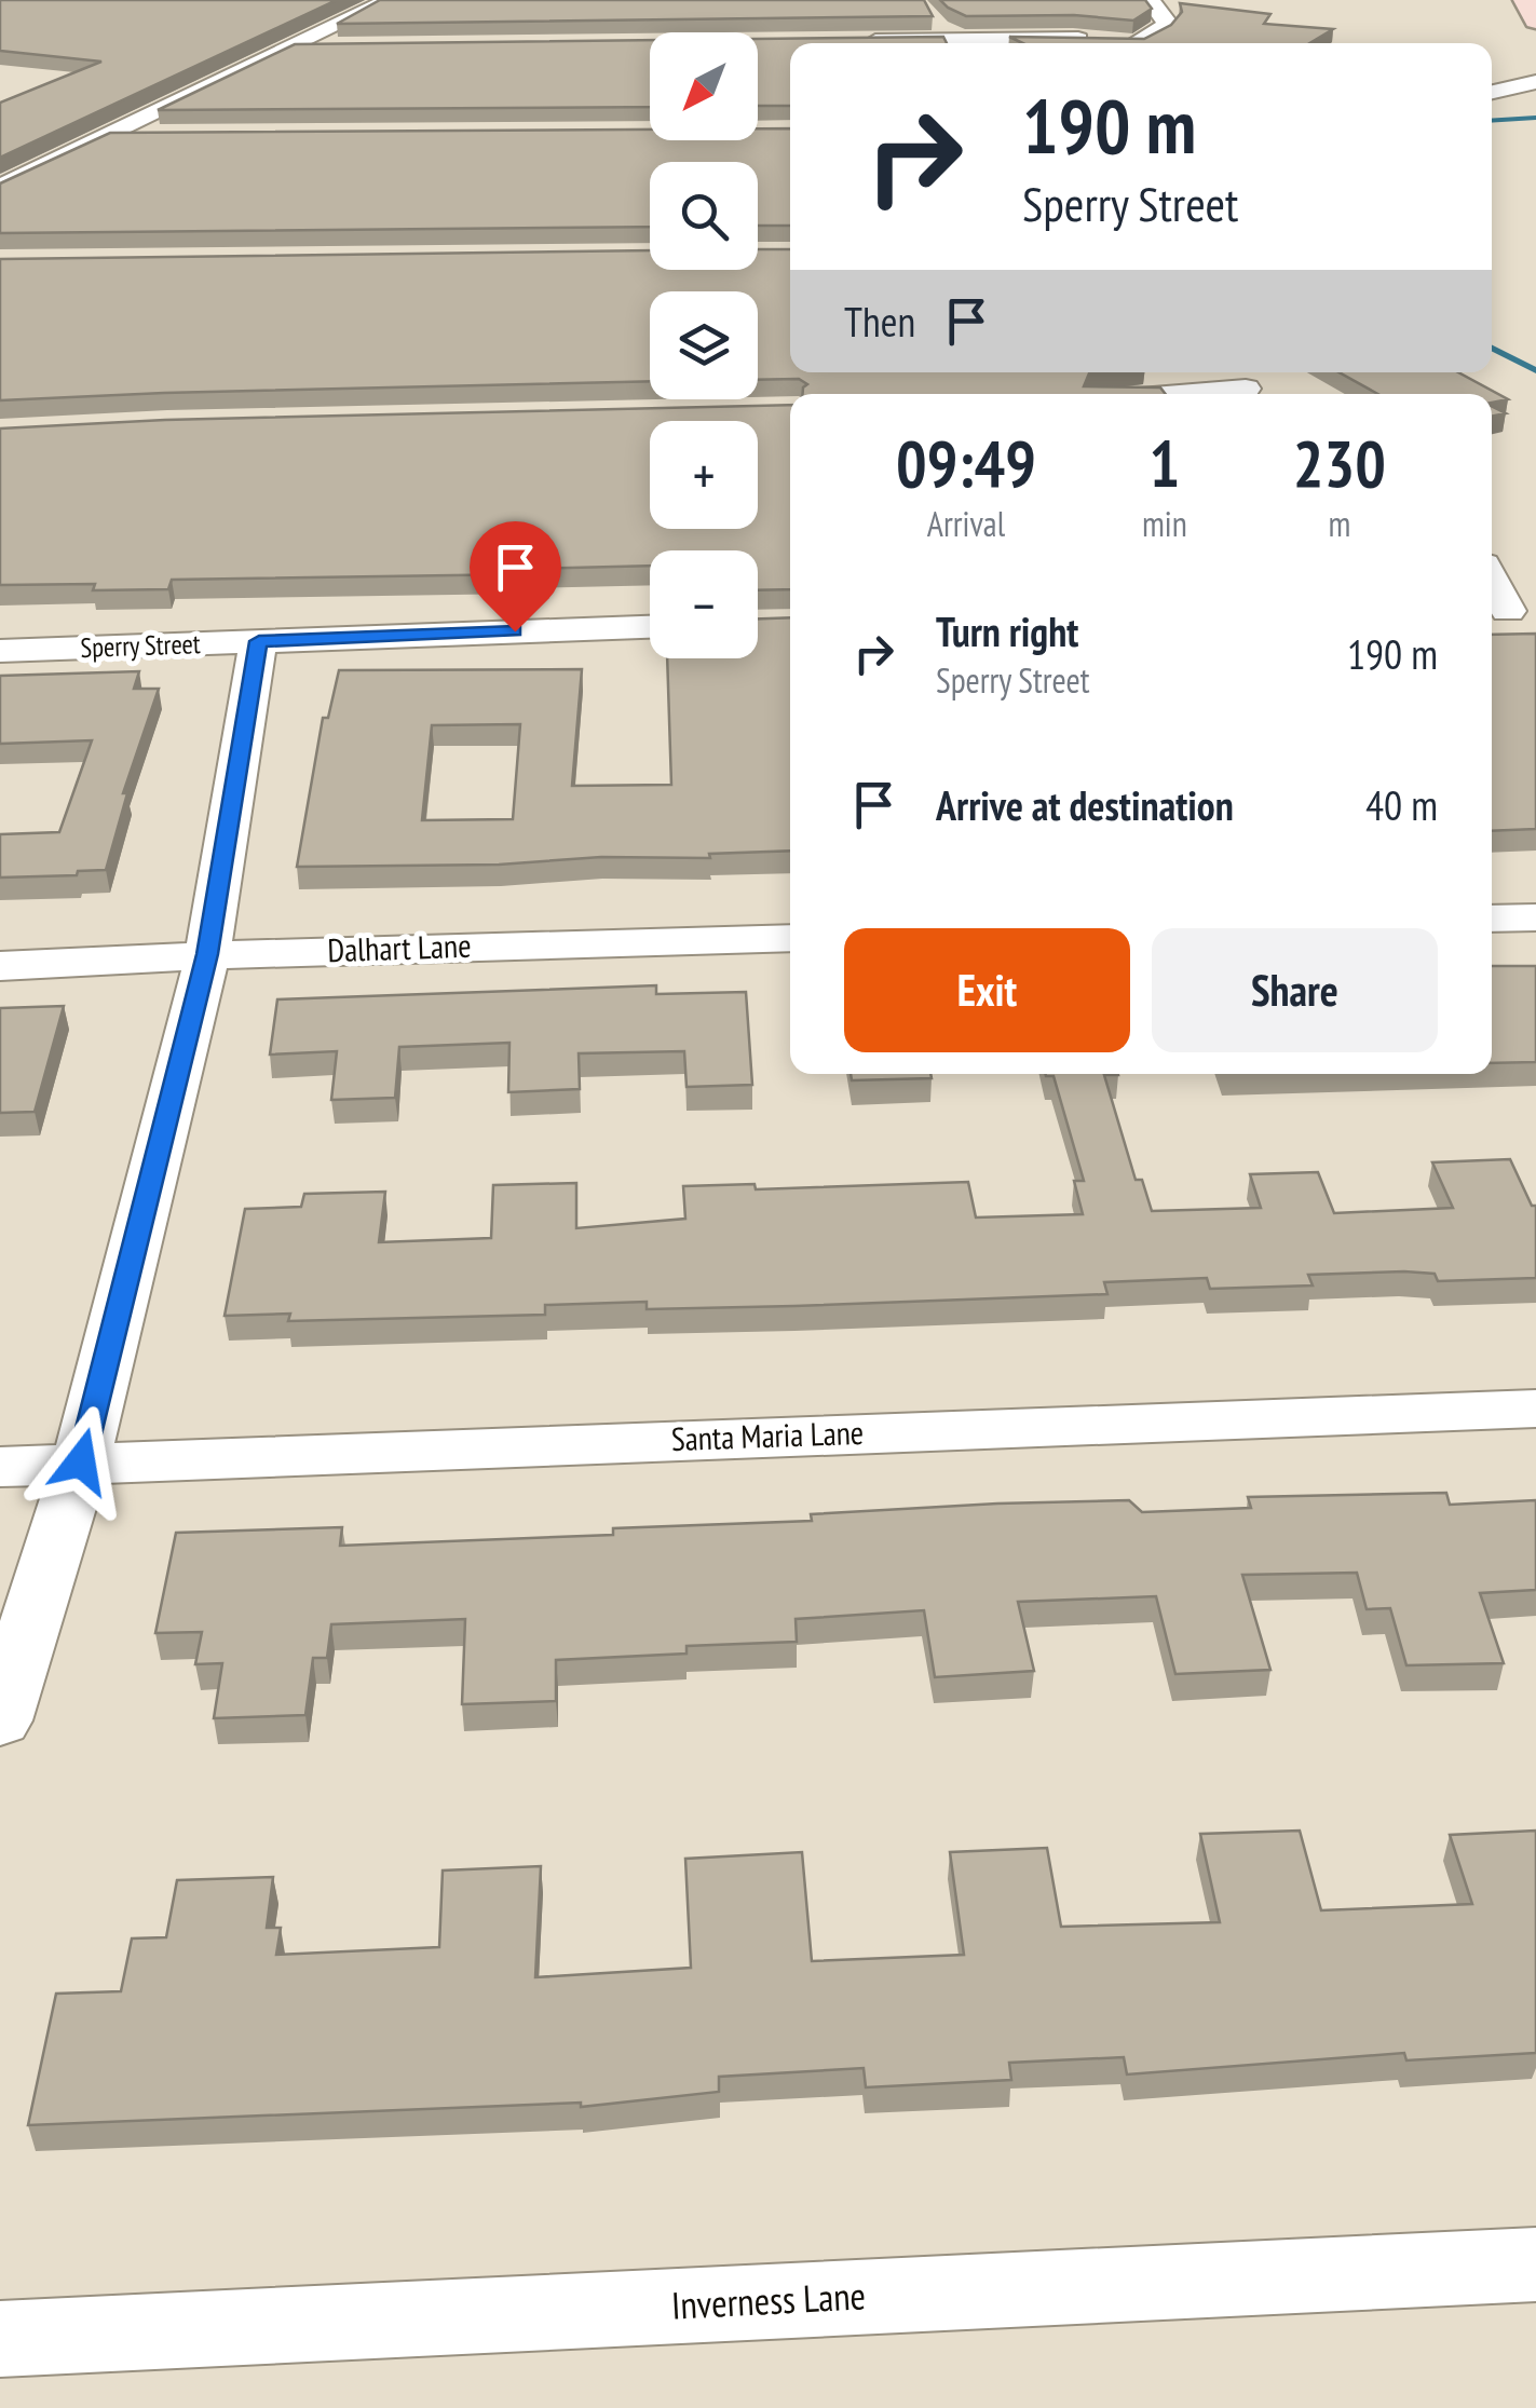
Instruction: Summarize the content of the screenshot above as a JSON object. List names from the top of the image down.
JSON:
{
  "streets": {
    "street": [
      "Sperry Street",
      "Dalhart Lane",
      "Santa Maria Lane",
      "Inverness Lane"
    ]
  },
  "north": "bottom left",
  "page": {
    "map_buttons": ["+", "−"],
    "turn": ["190 m", "Sperry Street"],
    "then": "Then",
    "eta": [
      "09:49",
      "Arrival",
      "1",
      "min",
      "230",
      "m"
    ],
    "list": [
      {
        "name": "Turn right",
        "note": "Sperry Street",
        "value": "190 m"
      },
      {
        "name": "Arrive at destination",
        "value": "40 m"
      }
    ],
    "buttons": ["Exit", "Share"]
  }
}
